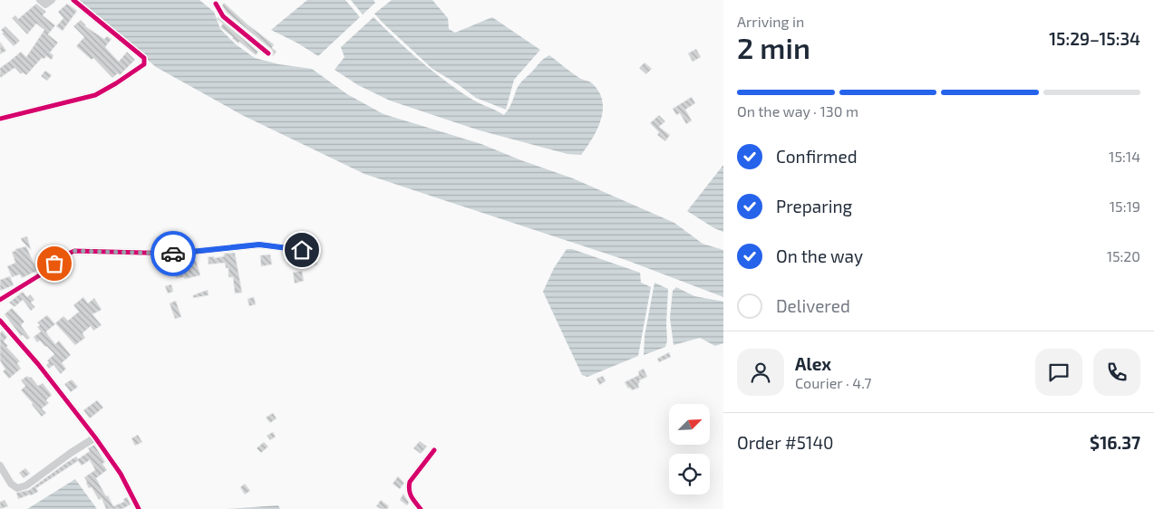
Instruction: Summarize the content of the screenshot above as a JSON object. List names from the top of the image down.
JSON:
{
  "north": "top right",
  "page": {
    "heading": ["2 min", "Arriving in", "15:29–15:34"],
    "panel": [
      "Alex",
      "Courier · 4.7",
      "Order #5140",
      "$16.37"
    ],
    "bar": "On the way · 130 m",
    "list": [
      ["Confirmed", "15:14"],
      ["Preparing", "15:19"],
      ["On the way", "15:20"],
      "Delivered"
    ]
  }
}
